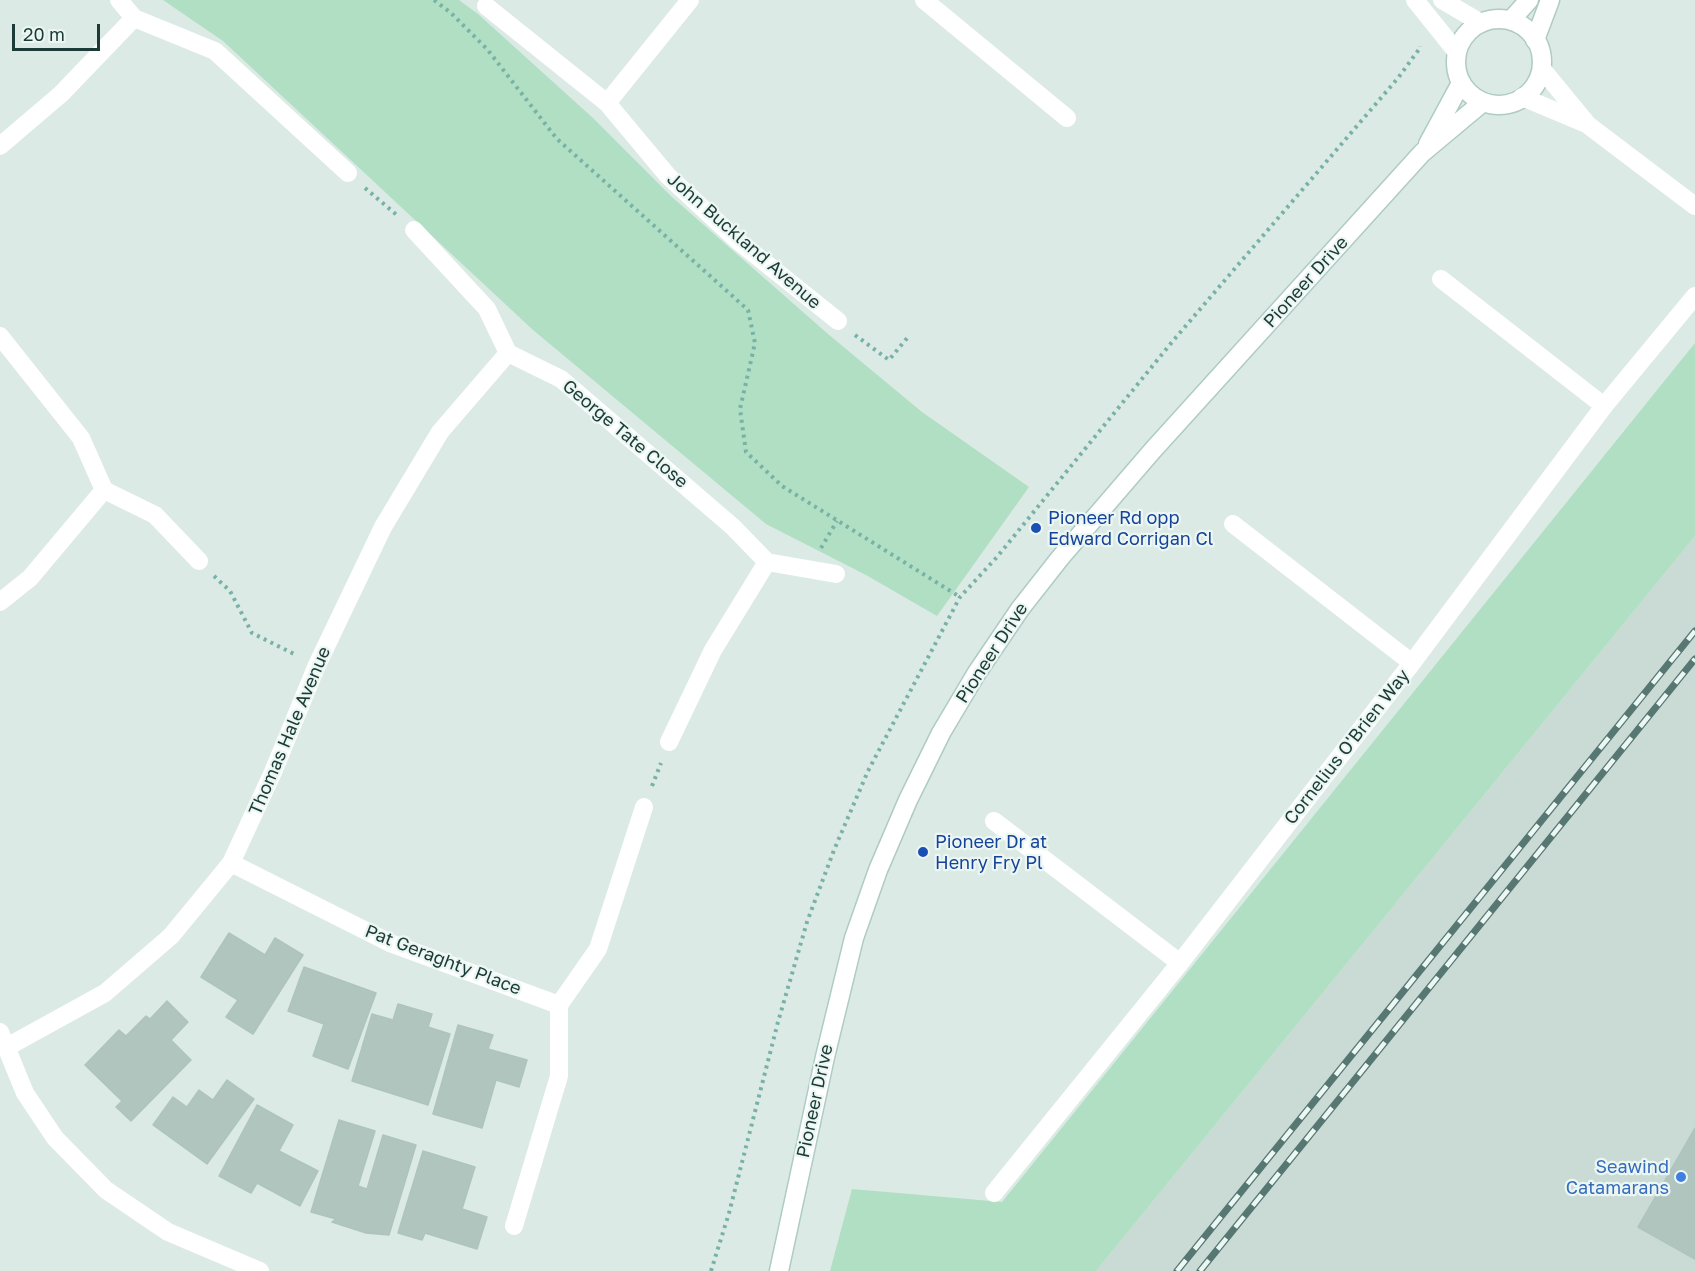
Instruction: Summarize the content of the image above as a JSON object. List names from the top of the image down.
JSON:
{
  "streets": {
    "street": [
      "John Buckland Avenue",
      "Pioneer Drive",
      "George Tate Close",
      "Thomas Hale Avenue",
      "Cornelius O'Brien Way",
      "Pat Geraghty Place"
    ]
  },
  "crossings": [
    ["George Tate Close", "Thomas Hale Avenue"],
    ["Thomas Hale Avenue", "Pat Geraghty Place"]
  ],
  "places": ["Pioneer Rd opp Edward Corrigan Cl", "Pioneer Dr at Henry Fry Pl", "Seawind Catamarans"],
  "scale_bar": "20 m"
}
